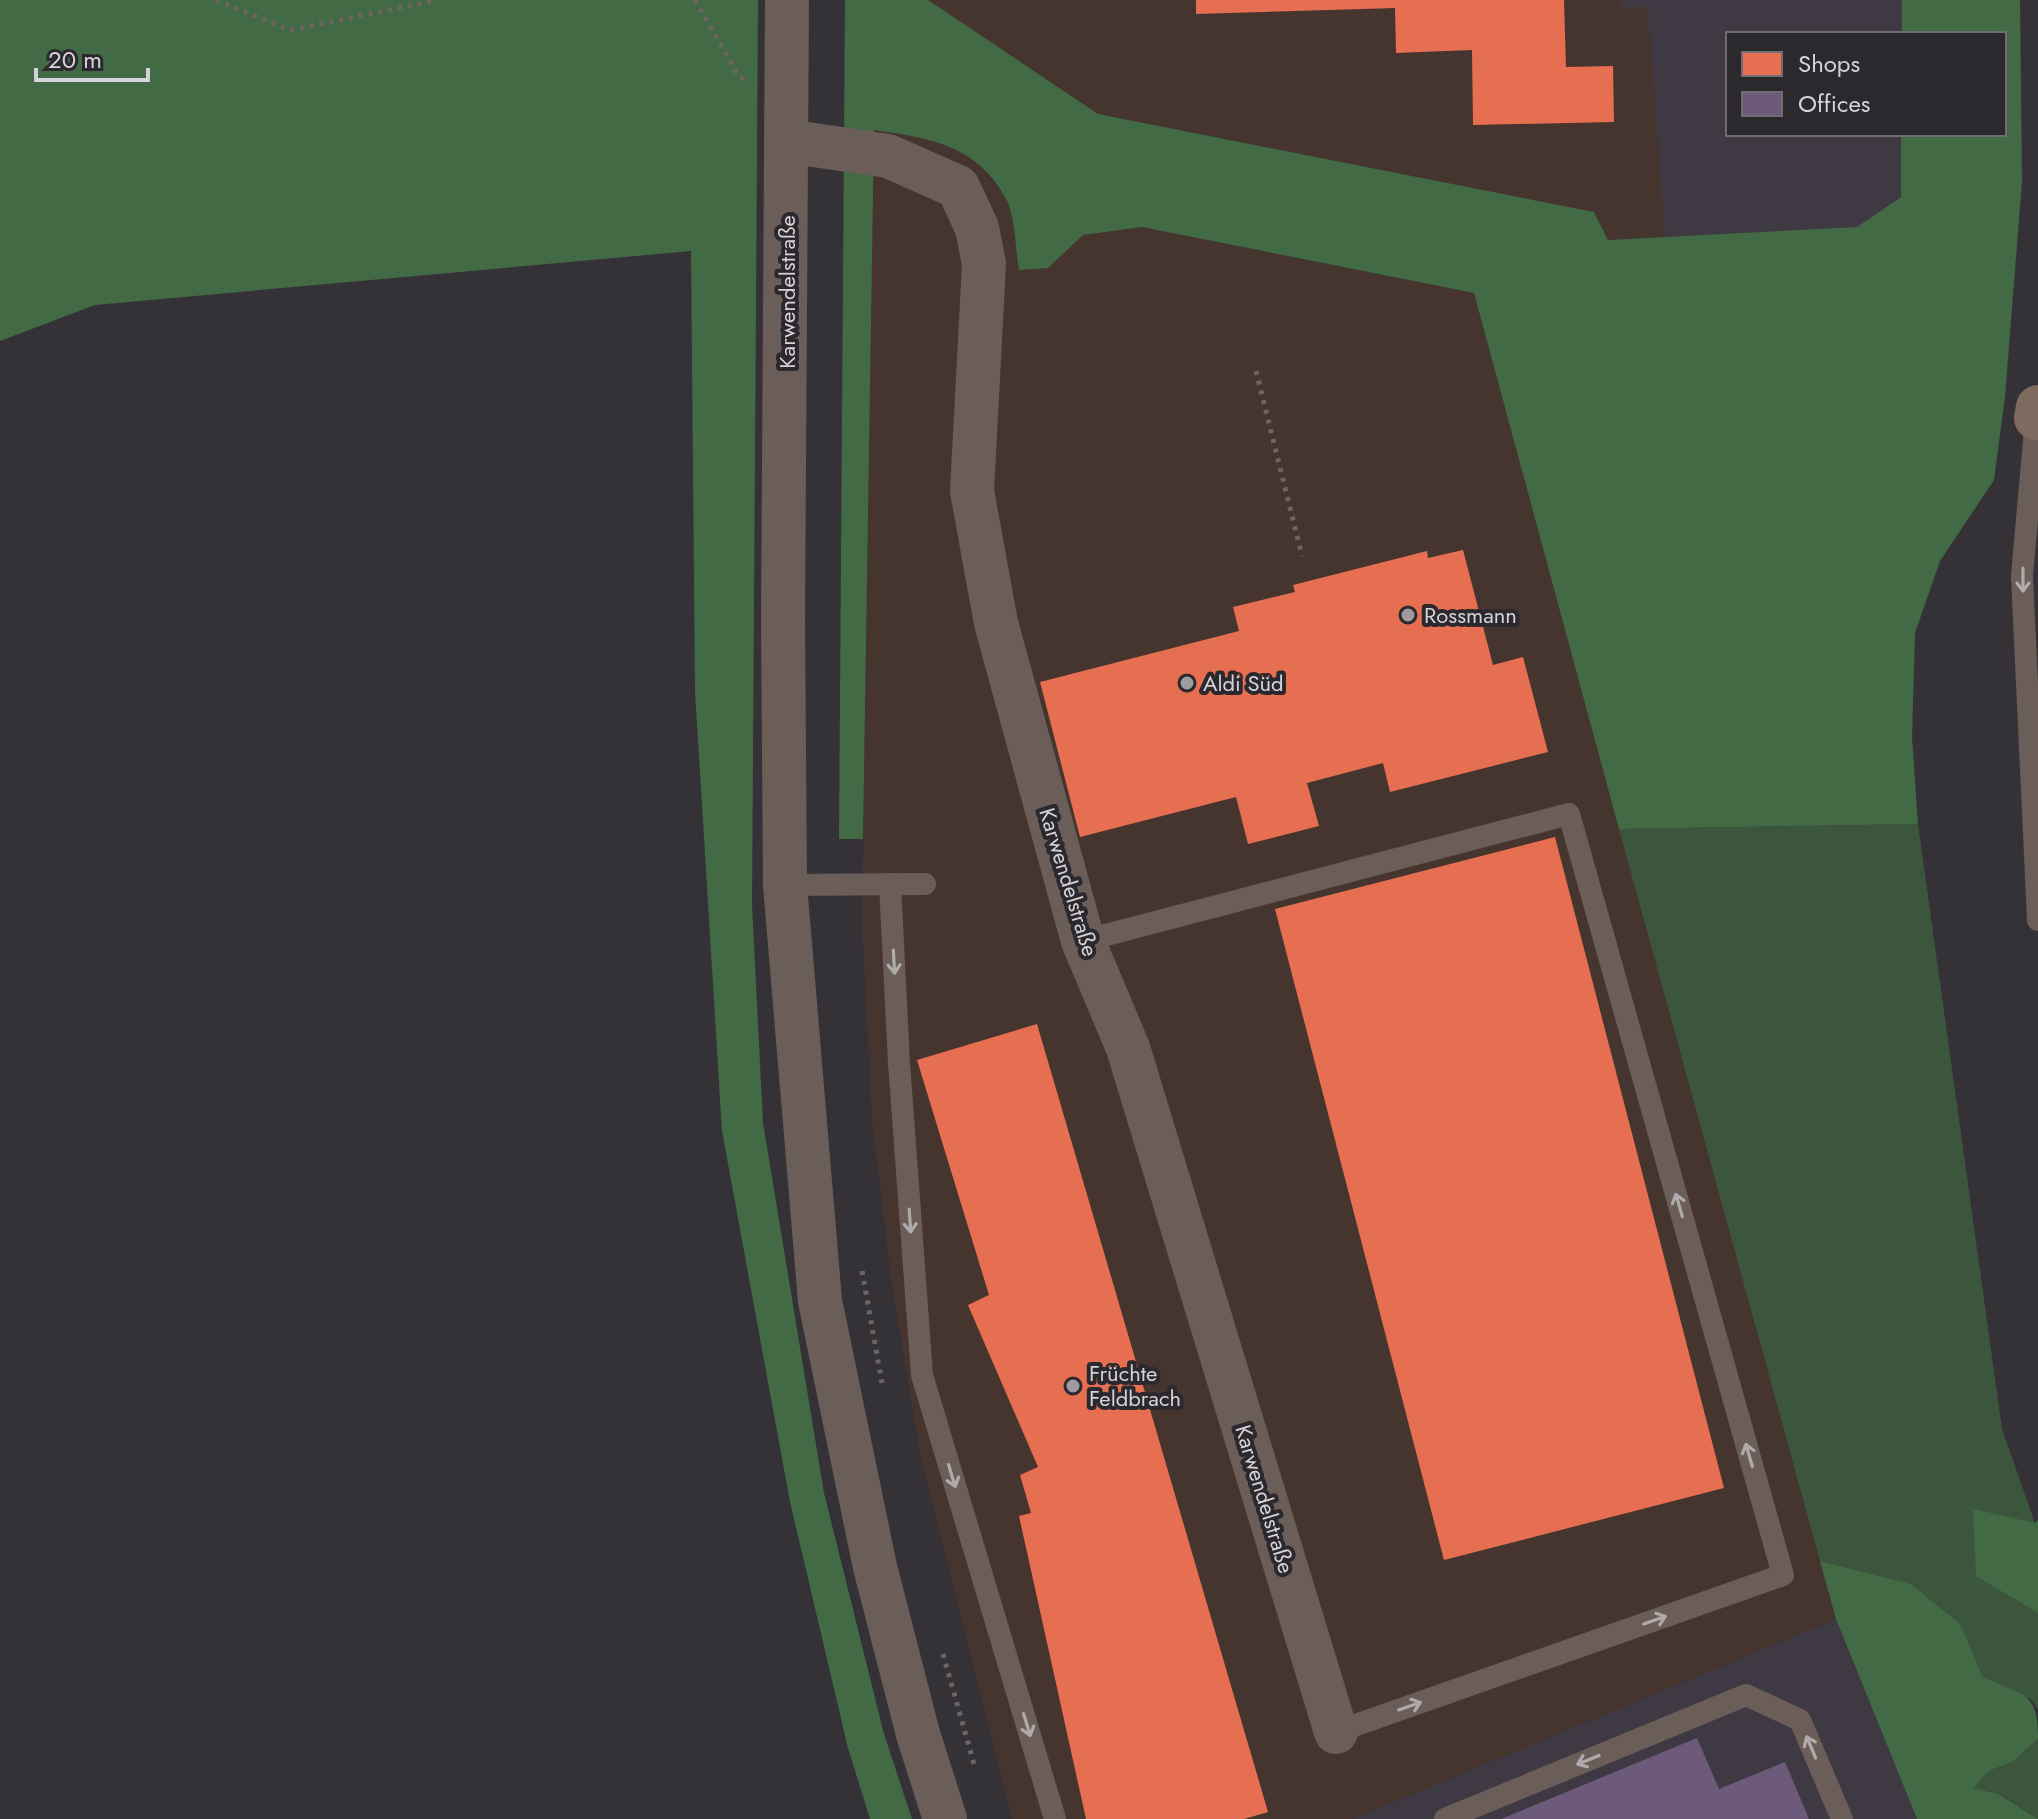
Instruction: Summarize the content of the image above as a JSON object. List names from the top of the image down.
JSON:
{
  "streets": {
    "street": ["Karwendelstraße"]
  },
  "places": ["Rossmann", "Aldi Süd", "Früchte Feldbrach"],
  "legend": ["Shops", "Offices"],
  "scale_bar": "20 m"
}
